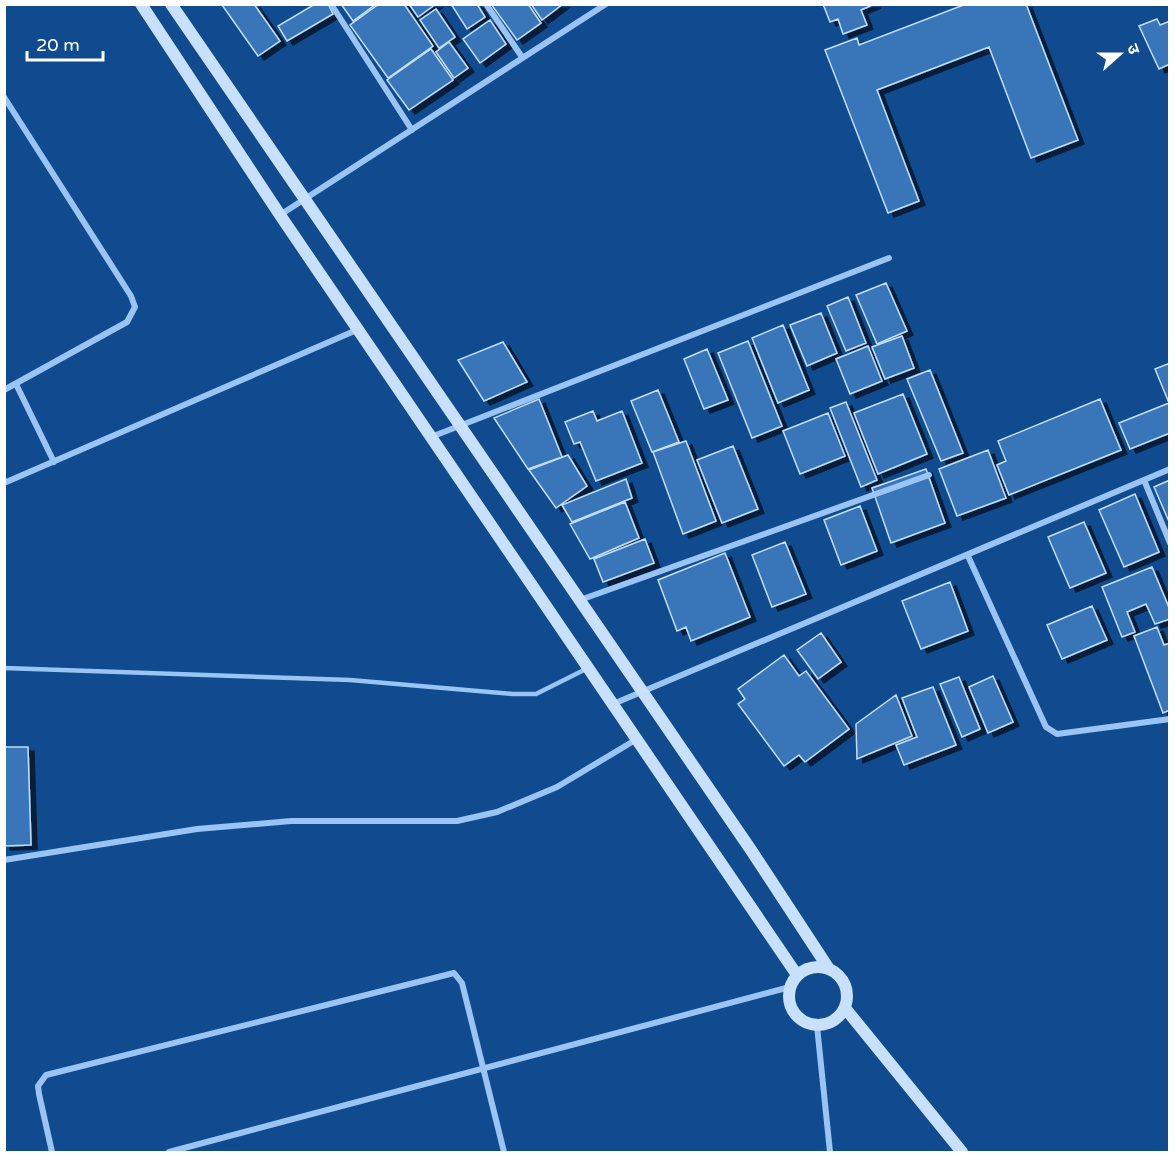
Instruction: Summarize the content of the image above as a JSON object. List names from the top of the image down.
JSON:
{
  "scale_bar": "20 m",
  "north": "right"
}
